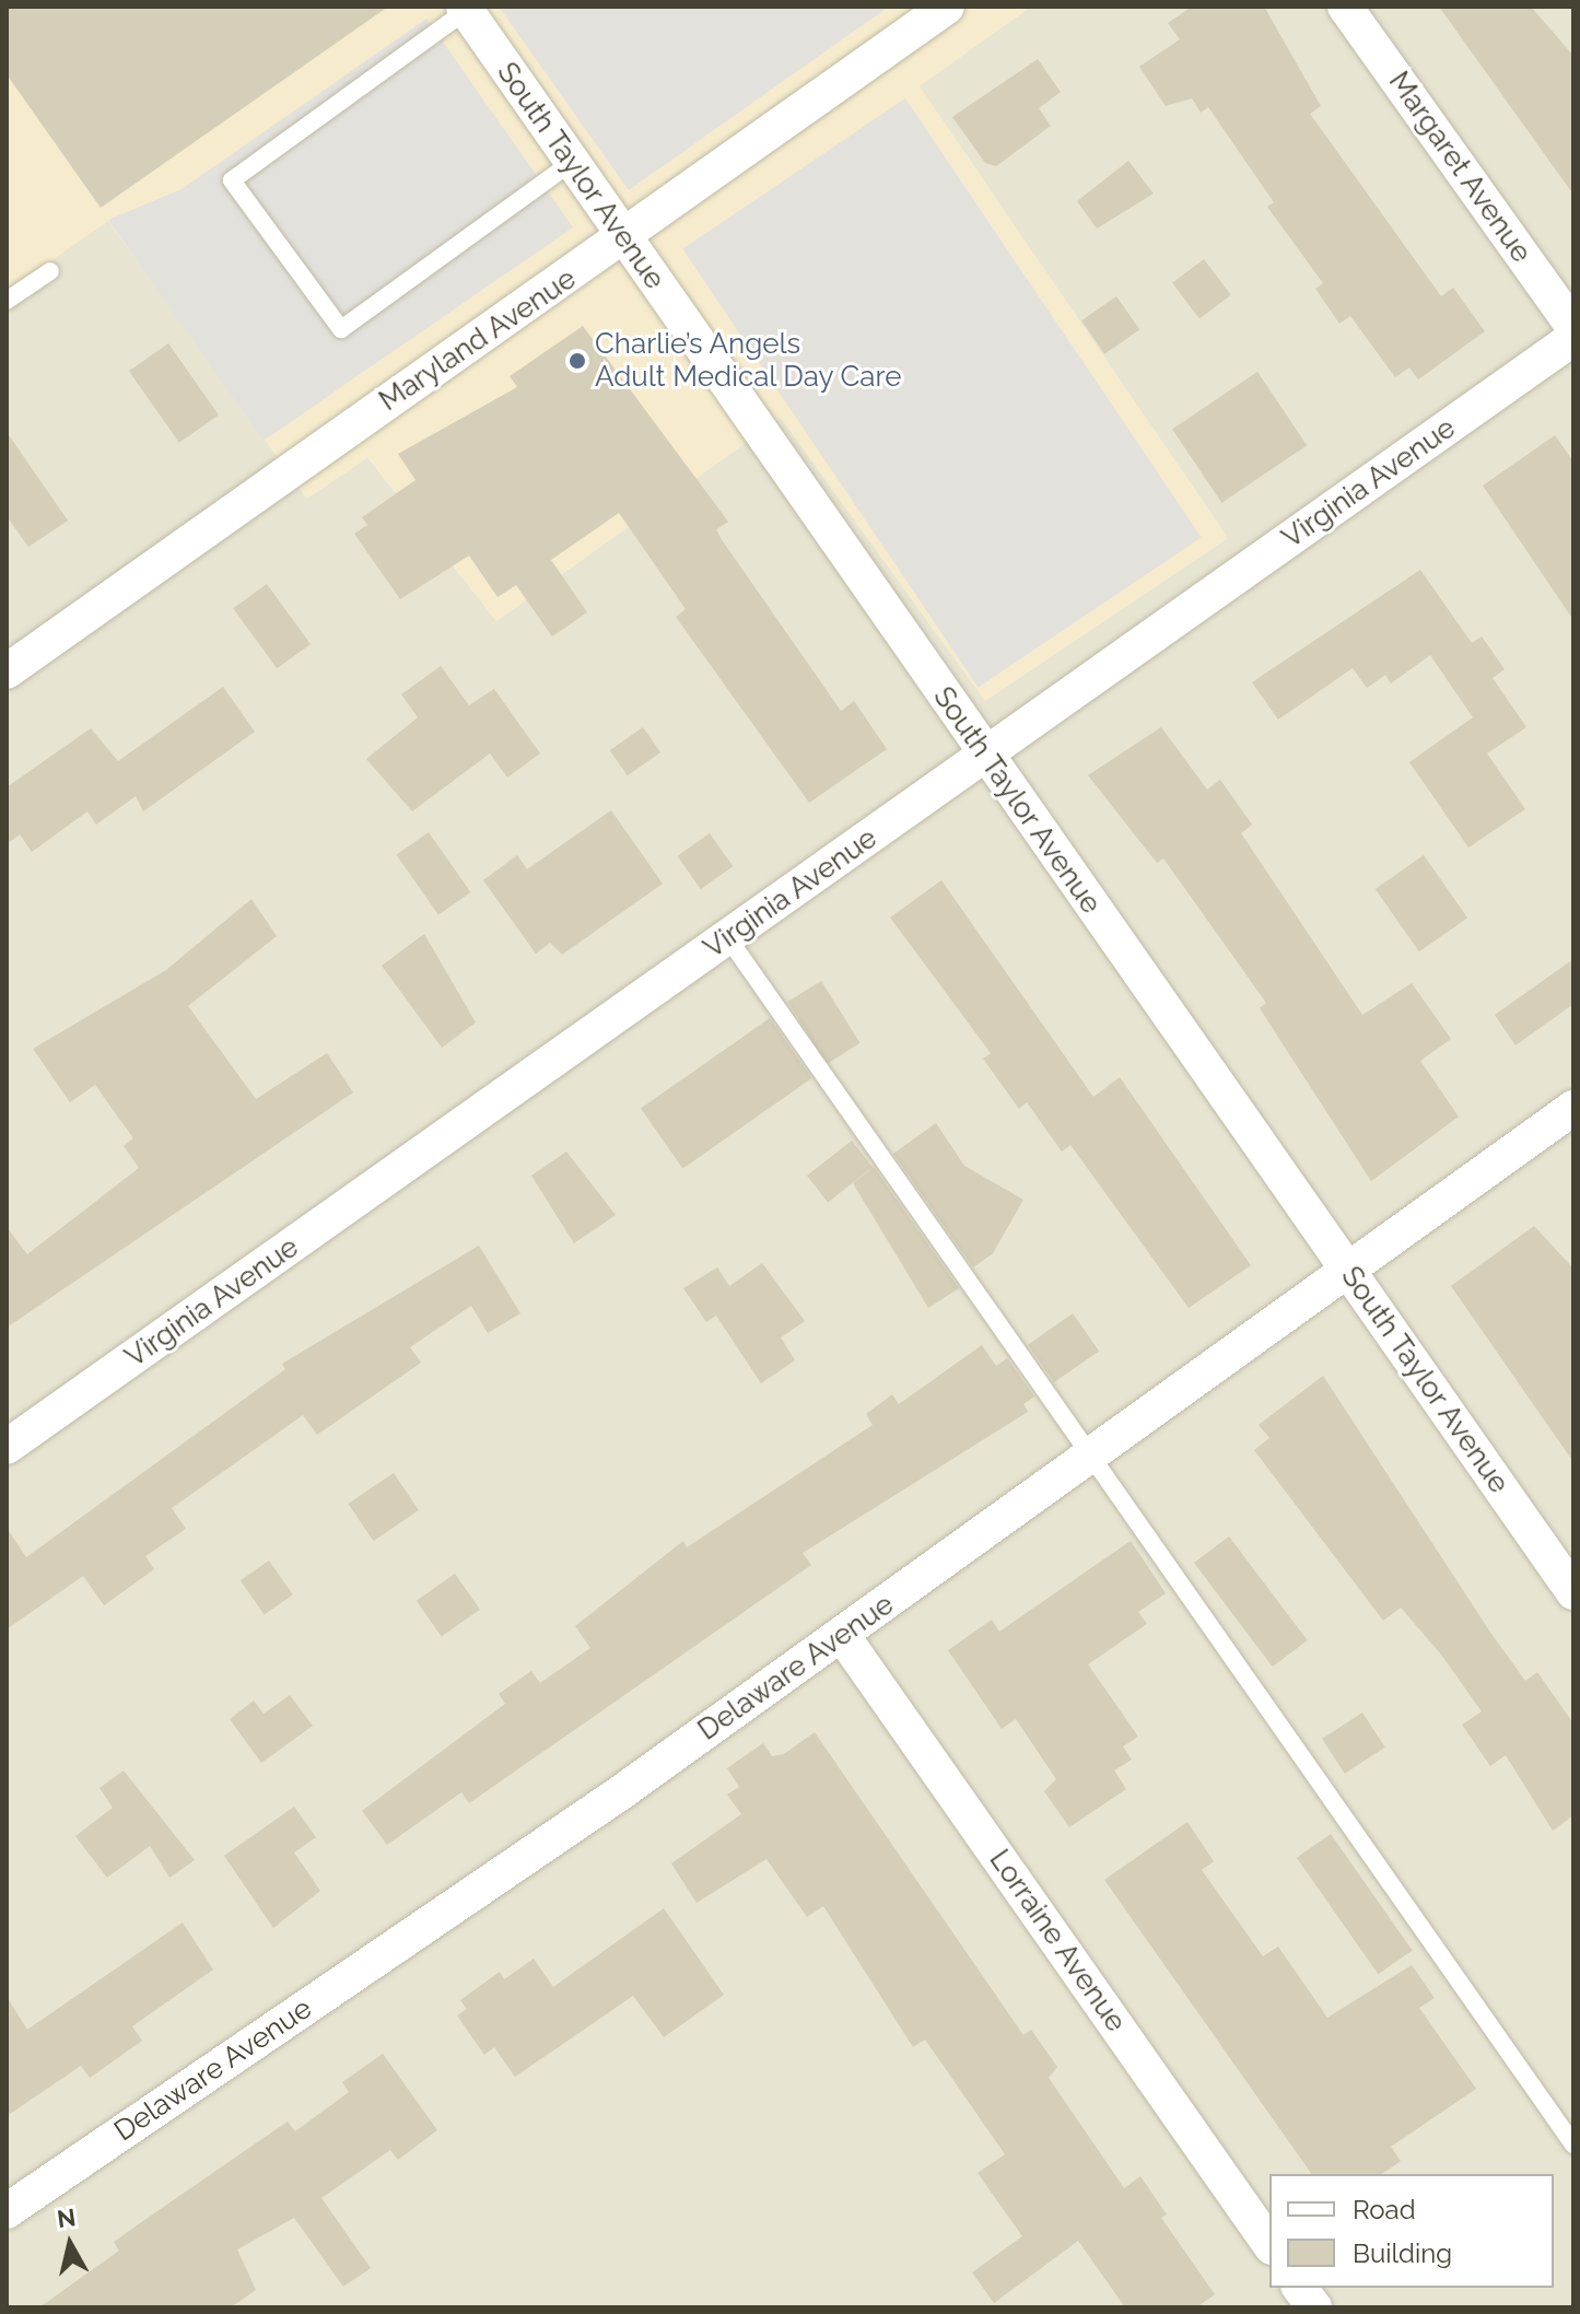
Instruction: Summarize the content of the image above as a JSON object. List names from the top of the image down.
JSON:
{
  "streets": {
    "street": [
      "Margaret Avenue",
      "South Taylor Avenue",
      "Maryland Avenue",
      "Virginia Avenue",
      "Delaware Avenue",
      "Lorraine Avenue"
    ]
  },
  "crossings": [
    ["South Taylor Avenue", "Maryland Avenue"],
    ["South Taylor Avenue", "Virginia Avenue"],
    ["South Taylor Avenue", "Delaware Avenue"],
    ["Delaware Avenue", "Lorraine Avenue"]
  ],
  "places": ["Charlie’s Angels Adult Medical Day Care"],
  "legend": ["Road", "Building"],
  "north": "top"
}
